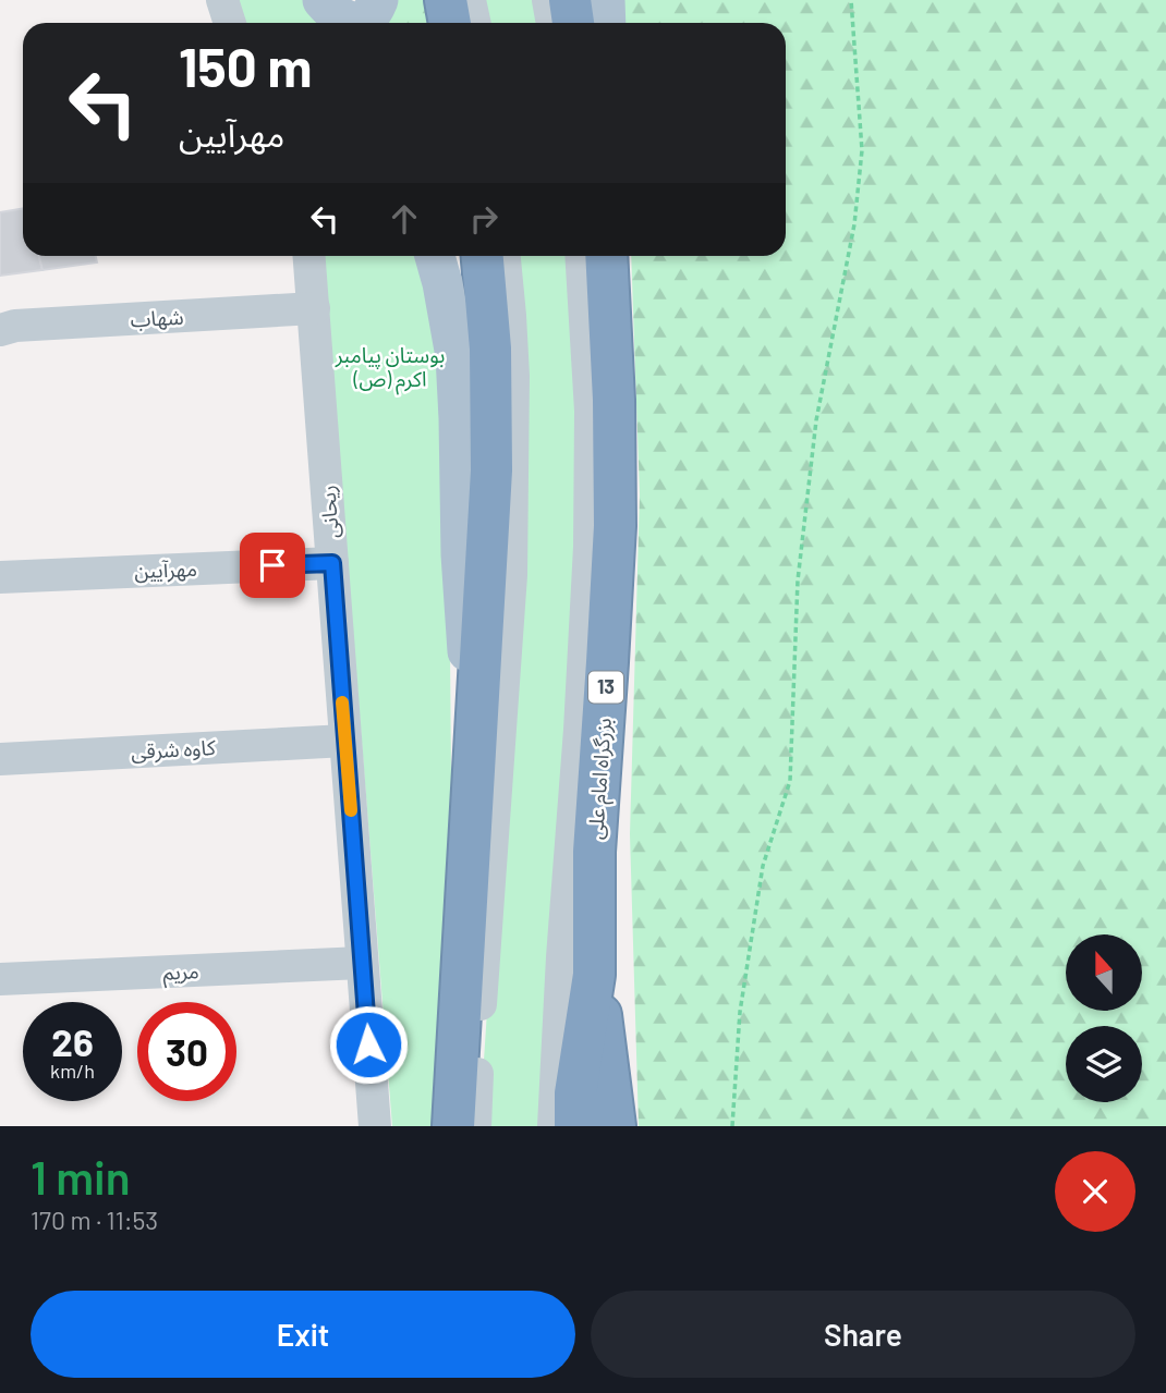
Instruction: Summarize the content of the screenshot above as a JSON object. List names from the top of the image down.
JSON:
{
  "streets": {
    "highway": ["13", "بزرگراه امام علی"],
    "street": [
      "شهاب",
      "ریحانی",
      "مهرآیین",
      "کاوه شرقی",
      "مریم"
    ]
  },
  "crossings": [
    ["شهاب", "ریحانی"],
    ["ریحانی", "مهرآیین"],
    ["ریحانی", "کاوه شرقی"],
    ["ریحانی", "مریم"]
  ],
  "parks": ["بوستان پیامبر اکرم (ص)"],
  "north": "top",
  "page": {
    "turn": ["150 m", "مهرآیین"],
    "speed": "26 km/h",
    "limit": "30",
    "heading": ["1 min", "170 m · 11:53"],
    "buttons": ["Exit", "Share"]
  }
}
